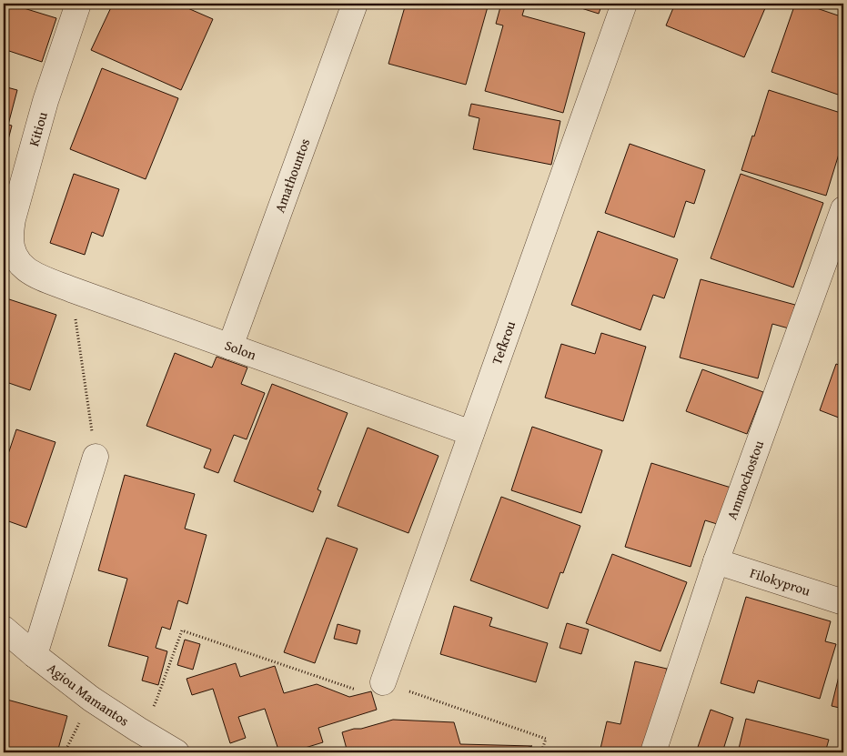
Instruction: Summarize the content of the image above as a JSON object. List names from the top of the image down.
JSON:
{
  "streets": {
    "street": [
      "Kitiou",
      "Amathountos",
      "Tefkrou",
      "Solon",
      "Ammochostou",
      "Filokyprou",
      "Agiou Mamantos"
    ]
  },
  "crossings": [
    ["Kitiou", "Solon"],
    ["Amathountos", "Solon"],
    ["Tefkrou", "Solon"],
    ["Ammochostou", "Filokyprou"]
  ]
}
